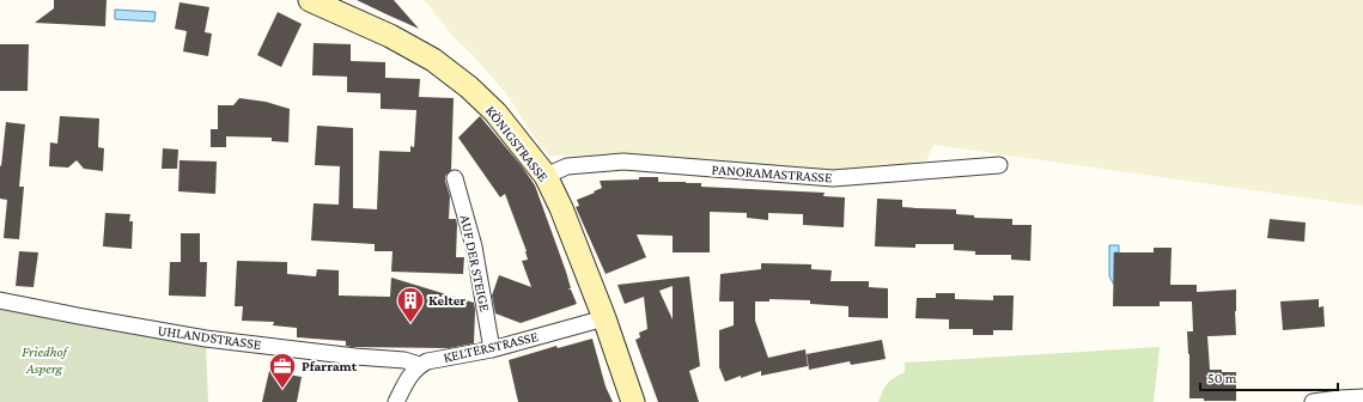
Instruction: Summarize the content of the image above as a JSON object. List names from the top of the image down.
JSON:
{
  "streets": {
    "main road": ["KÖNIGSTRASSE"],
    "street": [
      "PANORAMASTRASSE",
      "AUF DER STEIGE",
      "UHLANDSTRASSE",
      "KELTERSTRASSE"
    ]
  },
  "crossings": [
    ["KÖNIGSTRASSE", "PANORAMASTRASSE"],
    ["KÖNIGSTRASSE", "KELTERSTRASSE"],
    ["AUF DER STEIGE", "KELTERSTRASSE"],
    ["UHLANDSTRASSE", "KELTERSTRASSE"]
  ],
  "parks": ["Friedhof Asperg"],
  "places": {
    "building": ["Kelter"],
    "office": ["Pfarramt"]
  },
  "scale_bar": "50 m"
}
